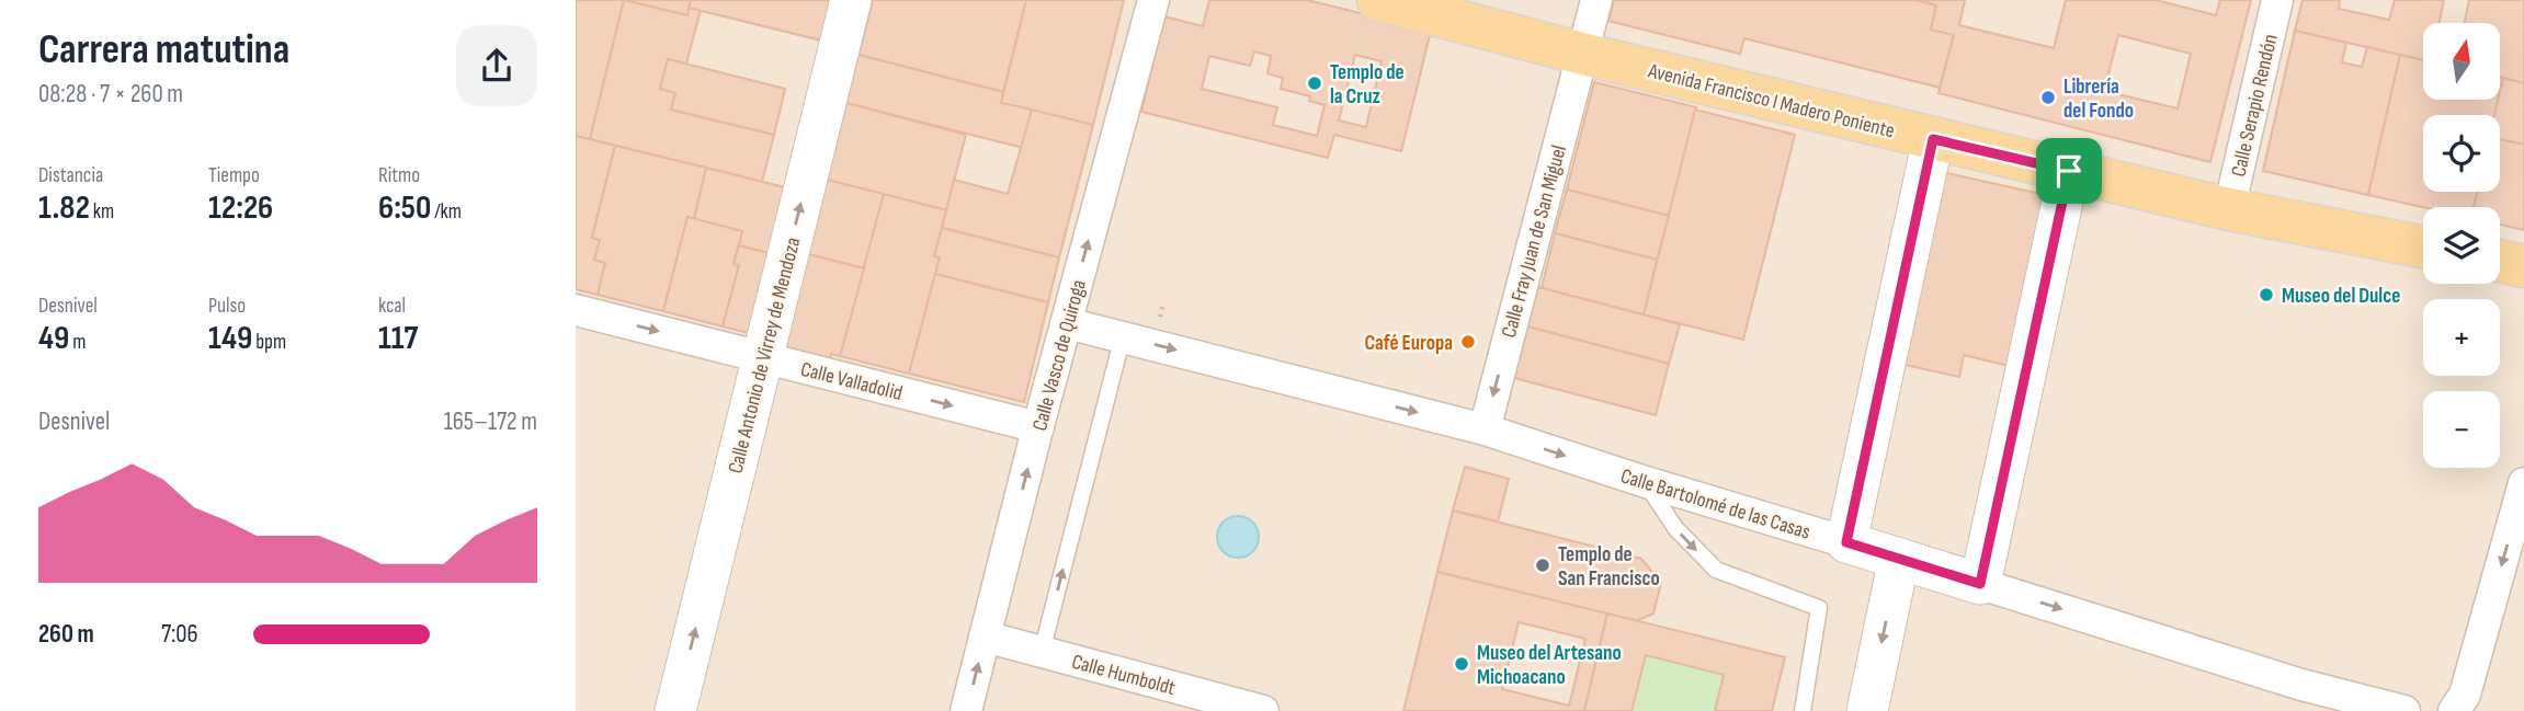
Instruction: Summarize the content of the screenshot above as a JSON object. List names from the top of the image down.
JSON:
{
  "streets": {
    "main road": ["Avenida Francisco I Madero Poniente"],
    "street": [
      "Calle Serapio Rendón",
      "Calle Fray Juan de San Miguel",
      "Calle Antonio de Virrey de Mendoza",
      "Calle Vasco de Quiroga",
      "Calle Valladolid",
      "Calle Bartolomé de las Casas",
      "Calle Humboldt"
    ]
  },
  "crossings": [
    ["Avenida Francisco I Madero Poniente", "Calle Serapio Rendón"],
    ["Avenida Francisco I Madero Poniente", "Calle Fray Juan de San Miguel"],
    ["Calle Fray Juan de San Miguel", "Calle Bartolomé de las Casas"],
    ["Calle Antonio de Virrey de Mendoza", "Calle Valladolid"],
    ["Calle Vasco de Quiroga", "Calle Valladolid"],
    ["Calle Vasco de Quiroga", "Calle Bartolomé de las Casas"],
    ["Calle Vasco de Quiroga", "Calle Humboldt"]
  ],
  "one_way": [
    "Calle Fray Juan de San Miguel",
    "Calle Antonio de Virrey de Mendoza",
    "Calle Vasco de Quiroga",
    "Calle Valladolid",
    "Calle Bartolomé de las Casas"
  ],
  "places": [
    "Templo de la Cruz",
    "Librería del Fondo",
    "Museo del Dulce",
    "Café Europa",
    "Templo de San Francisco",
    "Museo del Artesano Michoacano"
  ],
  "north": "top",
  "page": {
    "heading": ["Carrera matutina", "08:28 · 7 × 260 m"],
    "map_buttons": ["+", "−"],
    "stats": [
      ["Distancia", "1.82 km"],
      ["Tiempo", "12:26"],
      ["Ritmo", "6:50 /km"],
      ["Desnivel", "49 m"],
      ["Pulso", "149 bpm"],
      ["kcal", "117"]
    ],
    "chart": ["Desnivel", "165–172 m"],
    "list": [
      {
        "name": "260 m",
        "note": "7:06"
      }
    ]
  }
}
